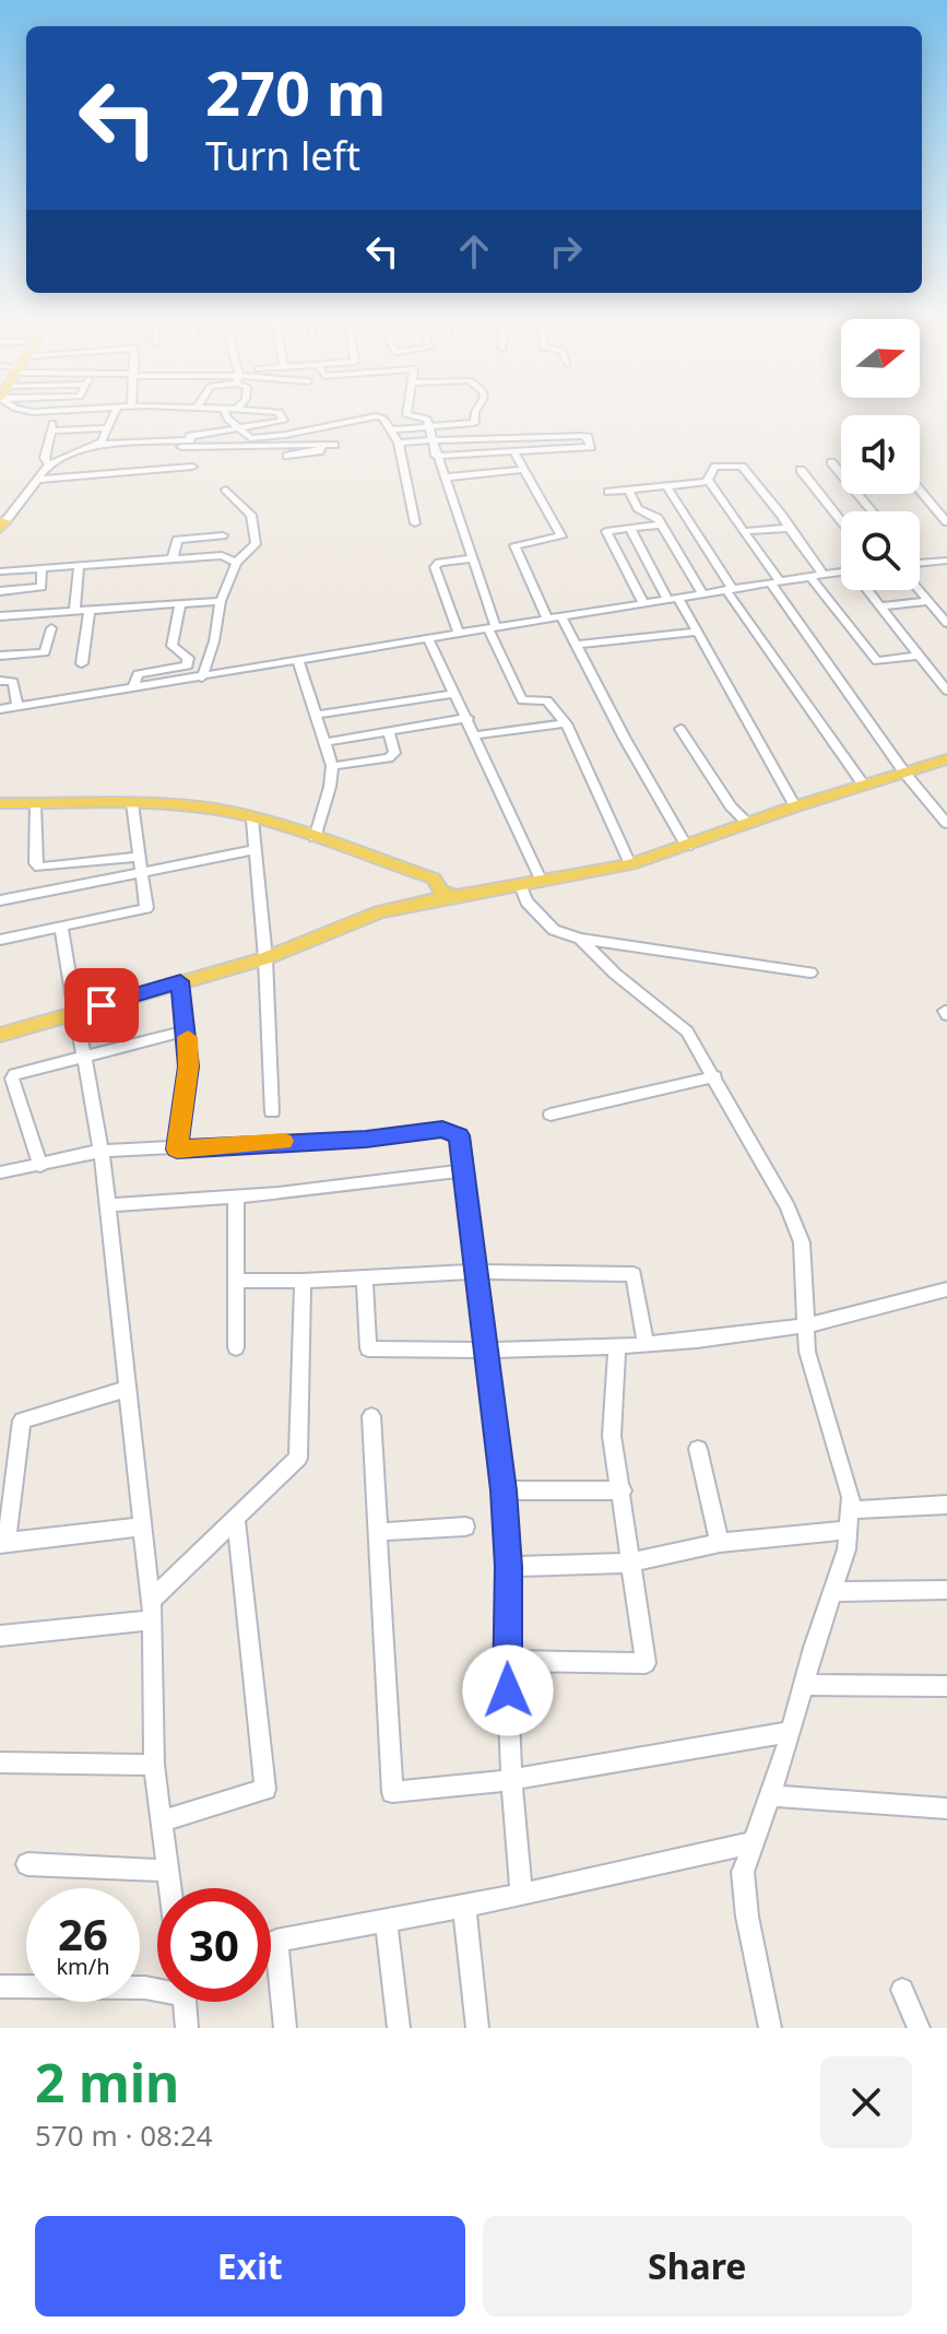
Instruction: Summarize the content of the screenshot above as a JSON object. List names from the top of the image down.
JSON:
{
  "north": "right",
  "page": {
    "turn": ["270 m", "Turn left"],
    "speed": "26 km/h",
    "limit": "30",
    "heading": ["2 min", "570 m · 08:24"],
    "buttons": ["Exit", "Share"]
  }
}
